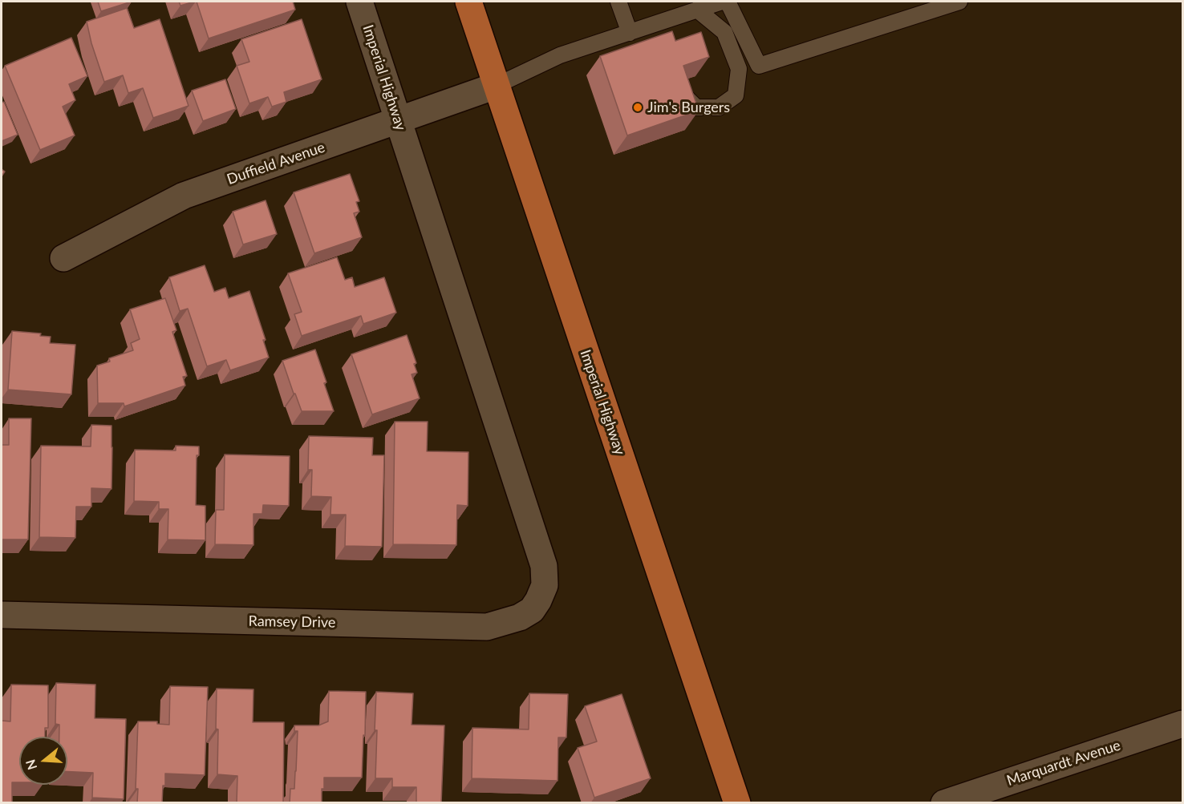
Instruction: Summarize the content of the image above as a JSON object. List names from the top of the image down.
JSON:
{
  "streets": {
    "main road": ["Imperial Highway"],
    "street": ["Duffield Avenue", "Ramsey Drive", "Marquardt Avenue"]
  },
  "crossings": [
    ["Imperial Highway", "Duffield Avenue"],
    ["Imperial Highway", "Ramsey Drive"]
  ],
  "places": ["Jim's Burgers"],
  "north": "left"
}
